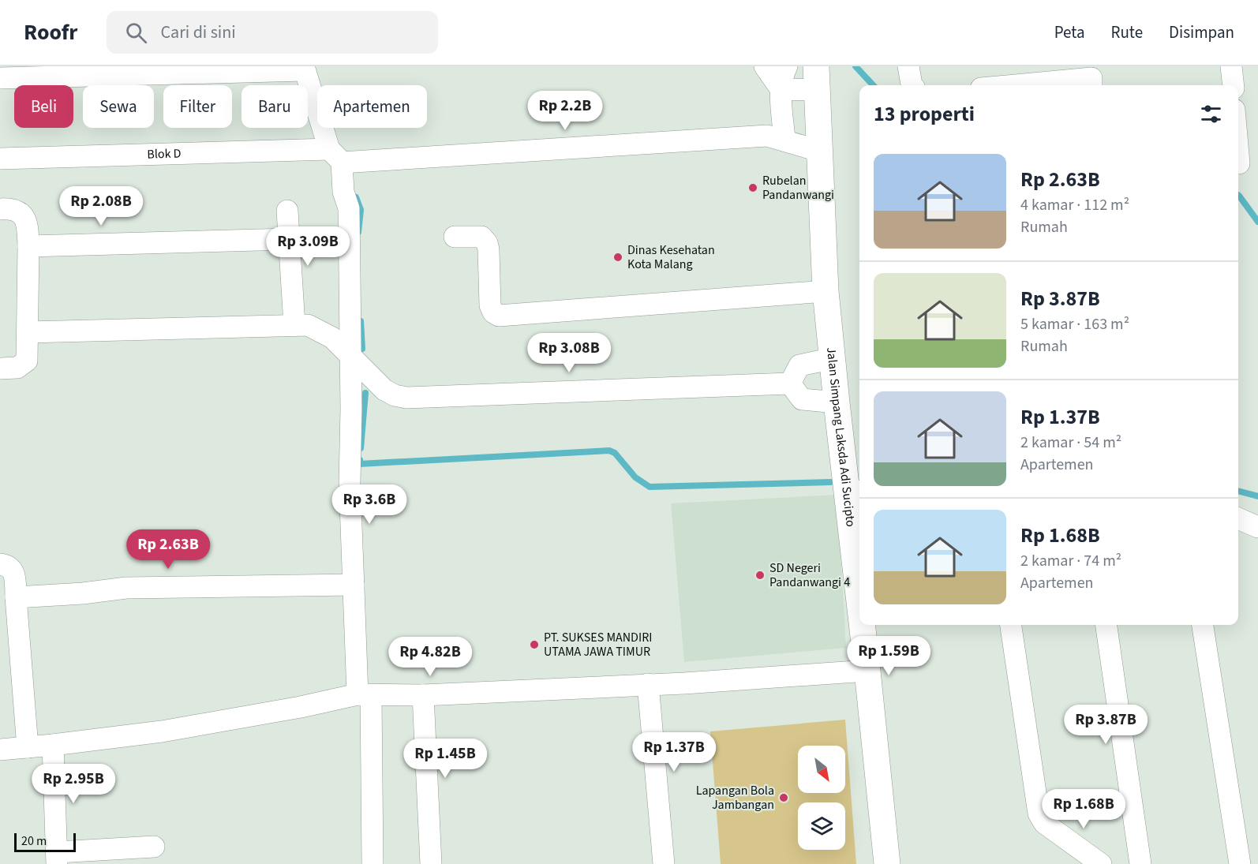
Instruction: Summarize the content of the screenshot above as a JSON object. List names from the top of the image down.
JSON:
{
  "streets": {
    "street": ["Blok D", "Jalan Simpang Laksda Adi Sucipto"]
  },
  "crossings": [
    ["Blok D", "Jalan Simpang Laksda Adi Sucipto"]
  ],
  "places": [
    "Rubelan Pandanwangi",
    "Dinas Kesehatan Kota Malang",
    "SD Negeri Pandanwangi 4",
    "PT. SUKSES MANDIRI UTAMA JAWA TIMUR",
    "Lapangan Bola Jambangan"
  ],
  "scale_bar": "20 m",
  "north": "bottom right",
  "page": {
    "header": "Roofr",
    "search": "Cari di sini",
    "nav": ["Peta", "Rute", "Disimpan"],
    "chip": [
      "Beli",
      "Sewa",
      "Filter",
      "Baru",
      "Apartemen"
    ],
    "heading": "13 properti",
    "price": [
      "Rp 2.2B",
      "Rp 2.08B",
      "Rp 3.09B",
      "Rp 3.08B",
      "Rp 3.6B",
      "Rp 2.63B",
      "Rp 1.59B",
      "Rp 4.82B",
      "Rp 3.87B",
      "Rp 1.37B",
      "Rp 1.45B",
      "Rp 2.95B",
      "Rp 1.68B"
    ],
    "list": [
      {
        "name": "Rp 2.63B",
        "note": "4 kamar · 112 m² · Rumah"
      },
      {
        "name": "Rp 3.87B",
        "note": "5 kamar · 163 m² · Rumah"
      },
      {
        "name": "Rp 1.37B",
        "note": "2 kamar · 54 m² · Apartemen"
      },
      {
        "name": "Rp 1.68B",
        "note": "2 kamar · 74 m² · Apartemen"
      }
    ],
    "scale": "20 m"
  }
}
